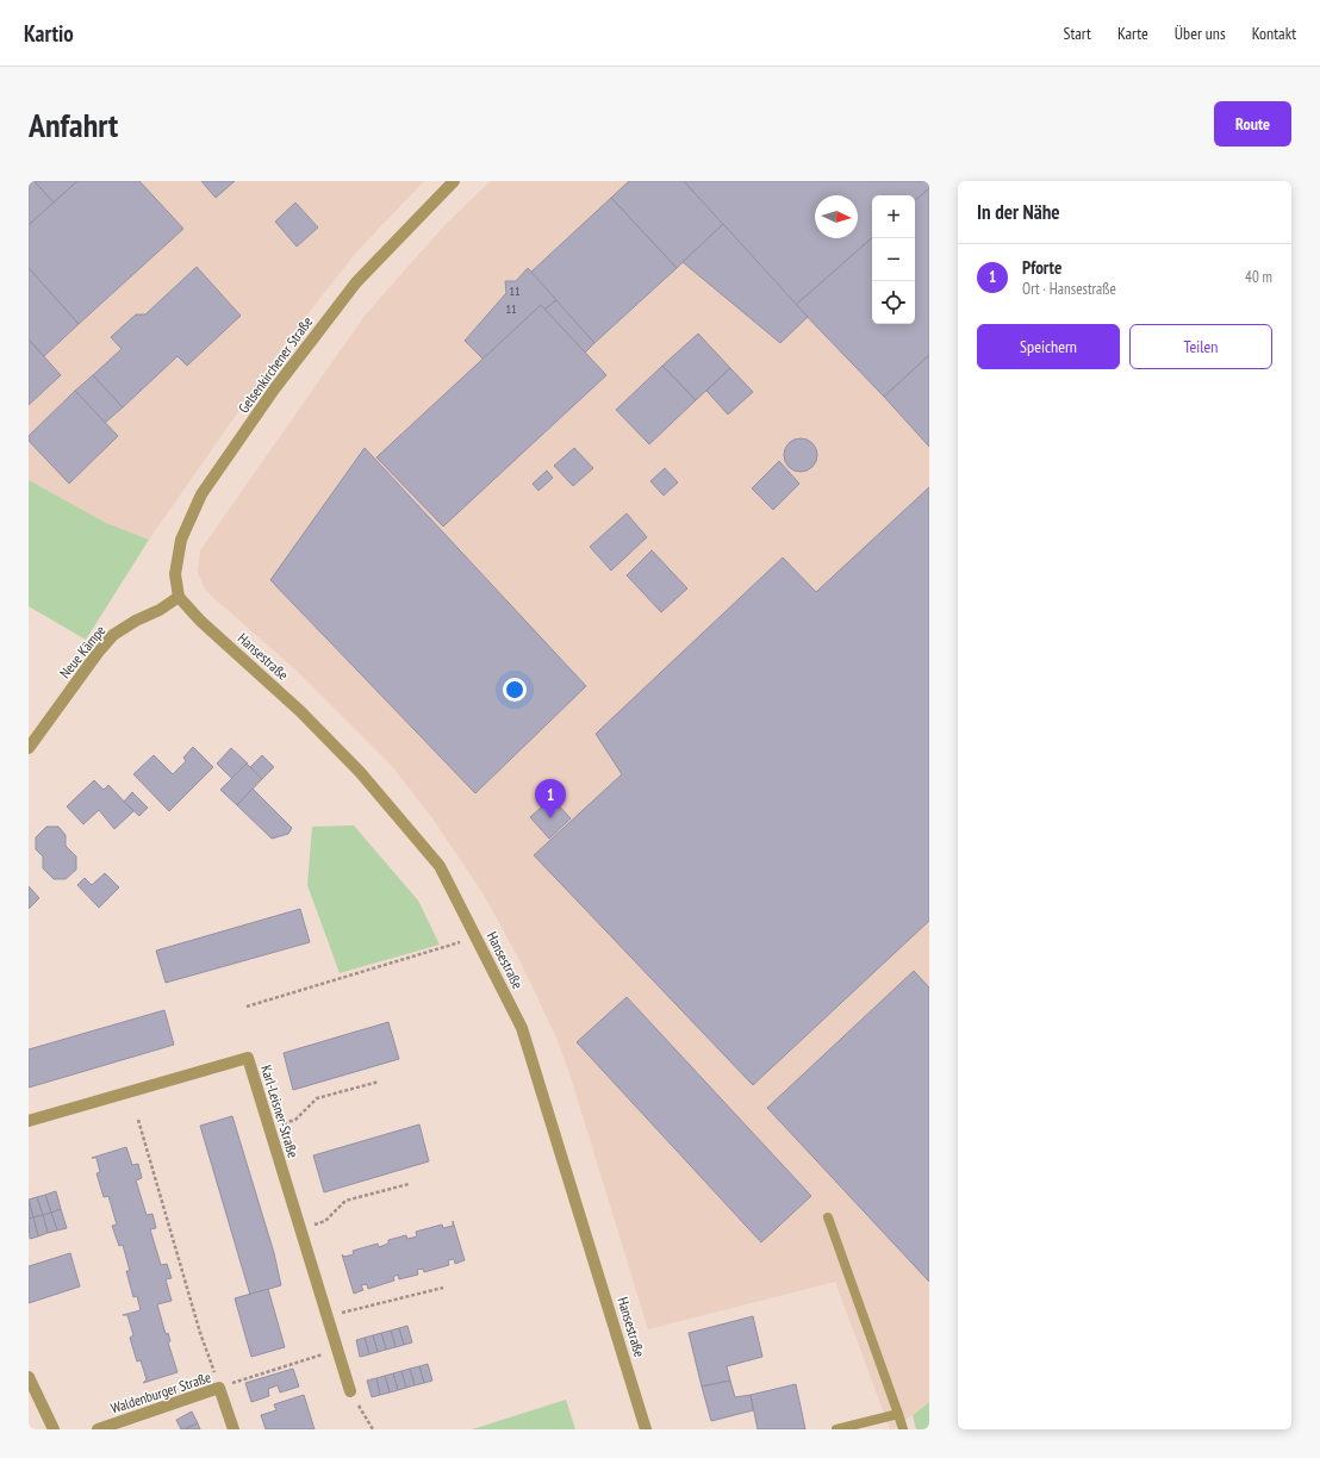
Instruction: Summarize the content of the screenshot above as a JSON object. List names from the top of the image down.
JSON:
{
  "streets": {
    "street": [
      "Gelsenkirchener Straße",
      "Neue Kämpe",
      "Hansestraße",
      "Karl-Leisner-Straße",
      "Waldenburger Straße"
    ]
  },
  "crossings": [
    ["Gelsenkirchener Straße", "Neue Kämpe"],
    ["Gelsenkirchener Straße", "Hansestraße"],
    ["Neue Kämpe", "Hansestraße"]
  ],
  "house_numbers": ["11", "11"],
  "north": "right",
  "page": {
    "header": "Kartio",
    "nav": [
      "Start",
      "Karte",
      "Über uns",
      "Kontakt"
    ],
    "buttons": [
      "Route",
      ["Speichern", "Teilen"]
    ],
    "title": "Anfahrt",
    "heading": "In der Nähe",
    "map_buttons": ["+", "−"],
    "list": [
      {
        "mark": "1",
        "name": "Pforte",
        "note": "Ort · Hansestraße",
        "value": "40 m"
      }
    ],
    "pins": "1"
  }
}
